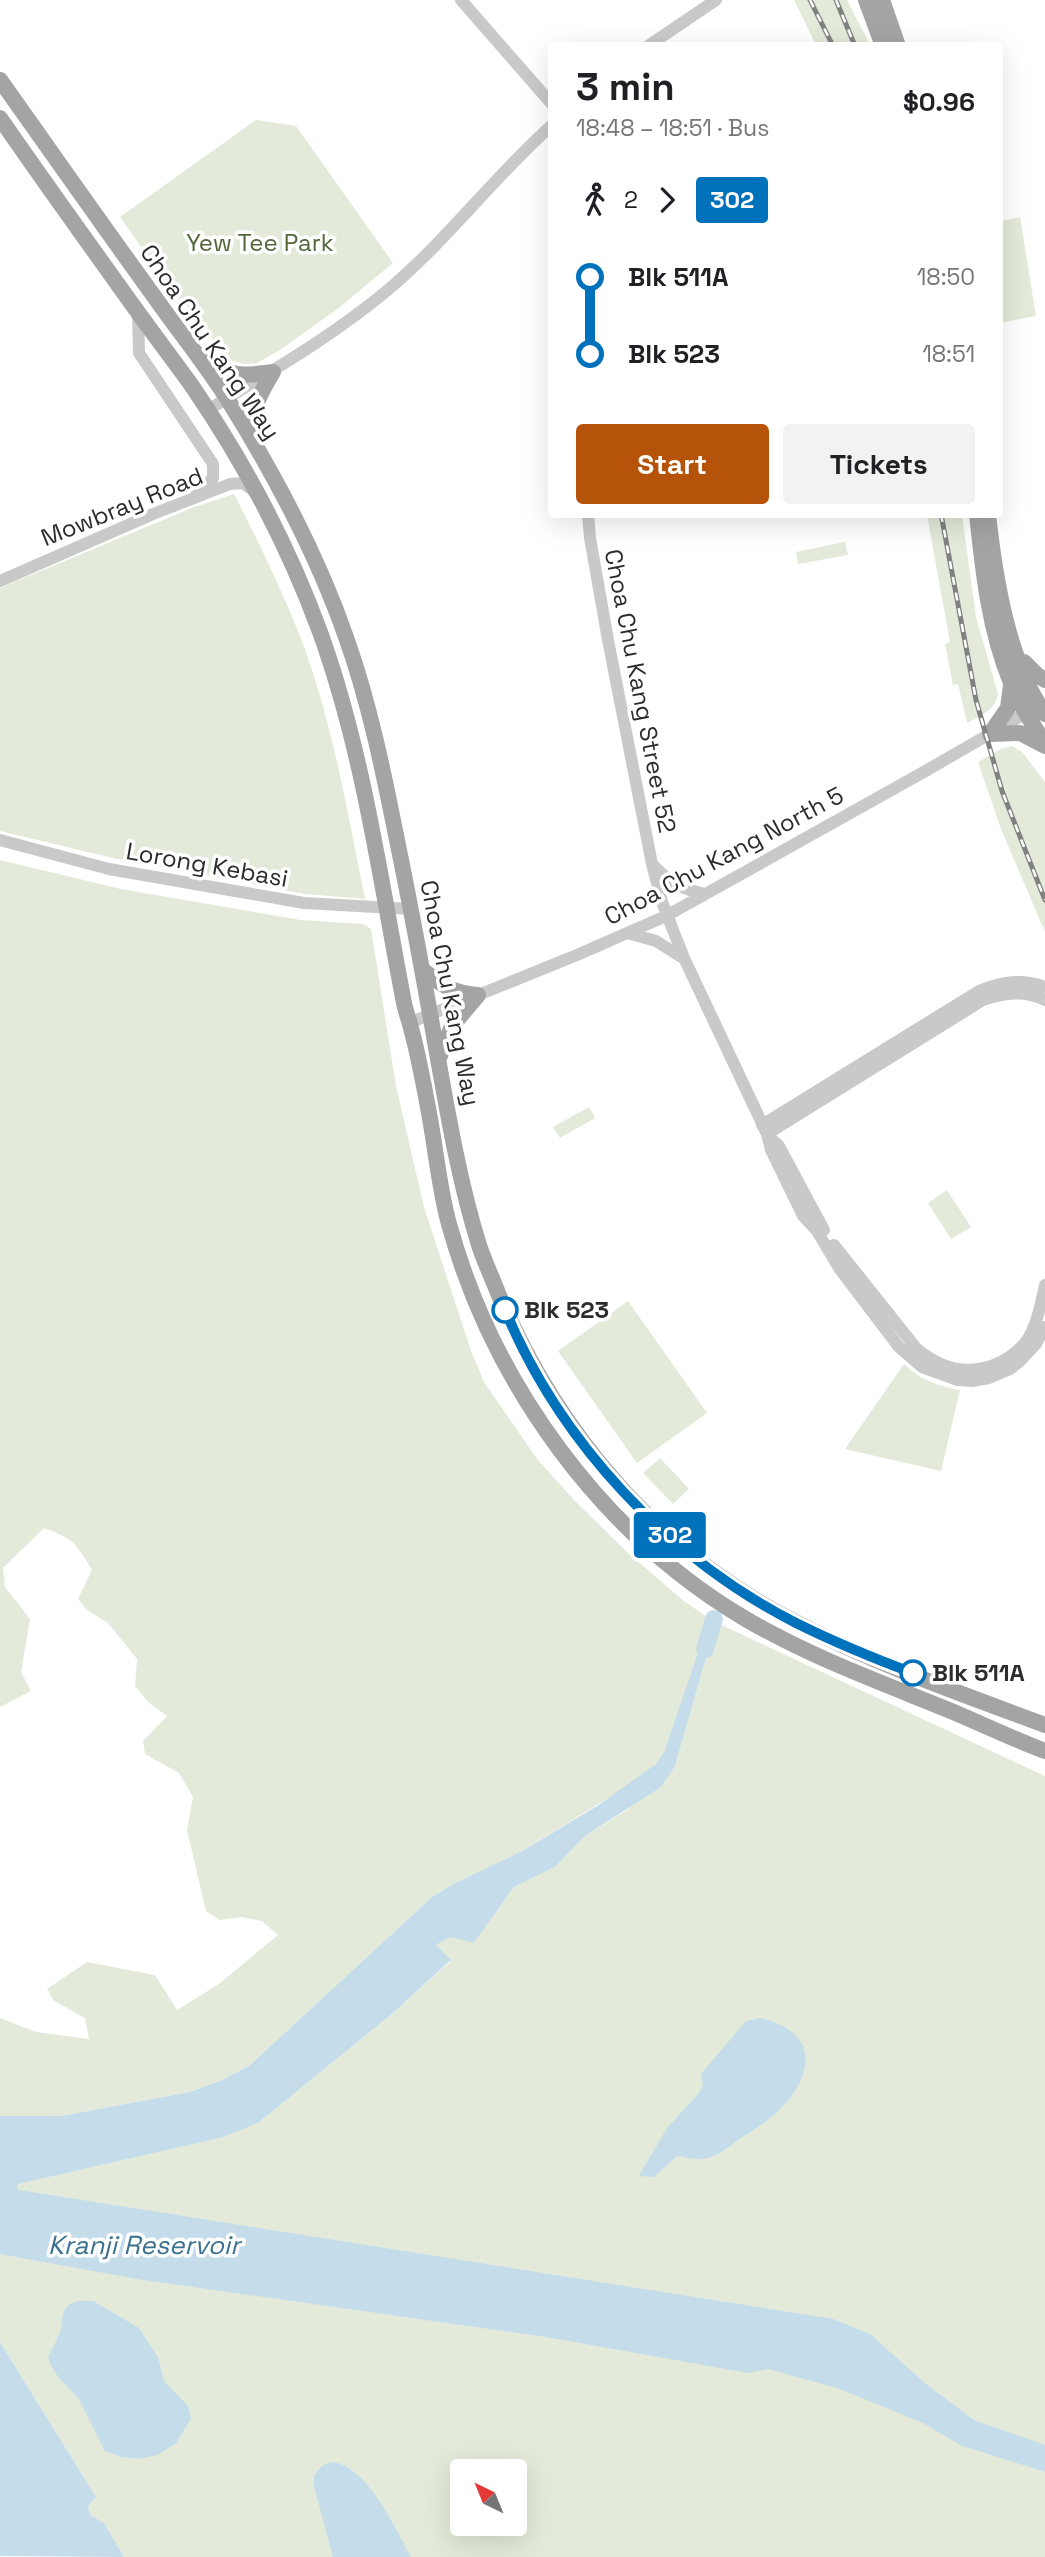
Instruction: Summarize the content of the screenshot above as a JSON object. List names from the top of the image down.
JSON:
{
  "streets": {
    "main road": ["Choa Chu Kang Way"],
    "street": [
      "Mowbray Road",
      "Choa Chu Kang Street 52",
      "Choa Chu Kang North 5",
      "Lorong Kebasi"
    ]
  },
  "crossings": [
    ["Choa Chu Kang Way", "Mowbray Road"],
    ["Choa Chu Kang Way", "Choa Chu Kang North 5"],
    ["Choa Chu Kang Way", "Lorong Kebasi"],
    ["Choa Chu Kang Street 52", "Choa Chu Kang North 5"]
  ],
  "water": ["Kranji Reservoir"],
  "parks": ["Yew Tee Park"],
  "places": ["Blk 523", "Blk 511A"],
  "lines": ["bus line 302"],
  "north": "top left",
  "page": {
    "on_map": "302",
    "heading": ["3 min", "18:48 – 18:51 · Bus", "$0.96"],
    "legs": ["2", "302"],
    "list": [
      {
        "name": "Blk 511A",
        "value": "18:50"
      },
      {
        "name": "Blk 523",
        "value": "18:51"
      }
    ],
    "buttons": ["Start", "Tickets"]
  }
}
